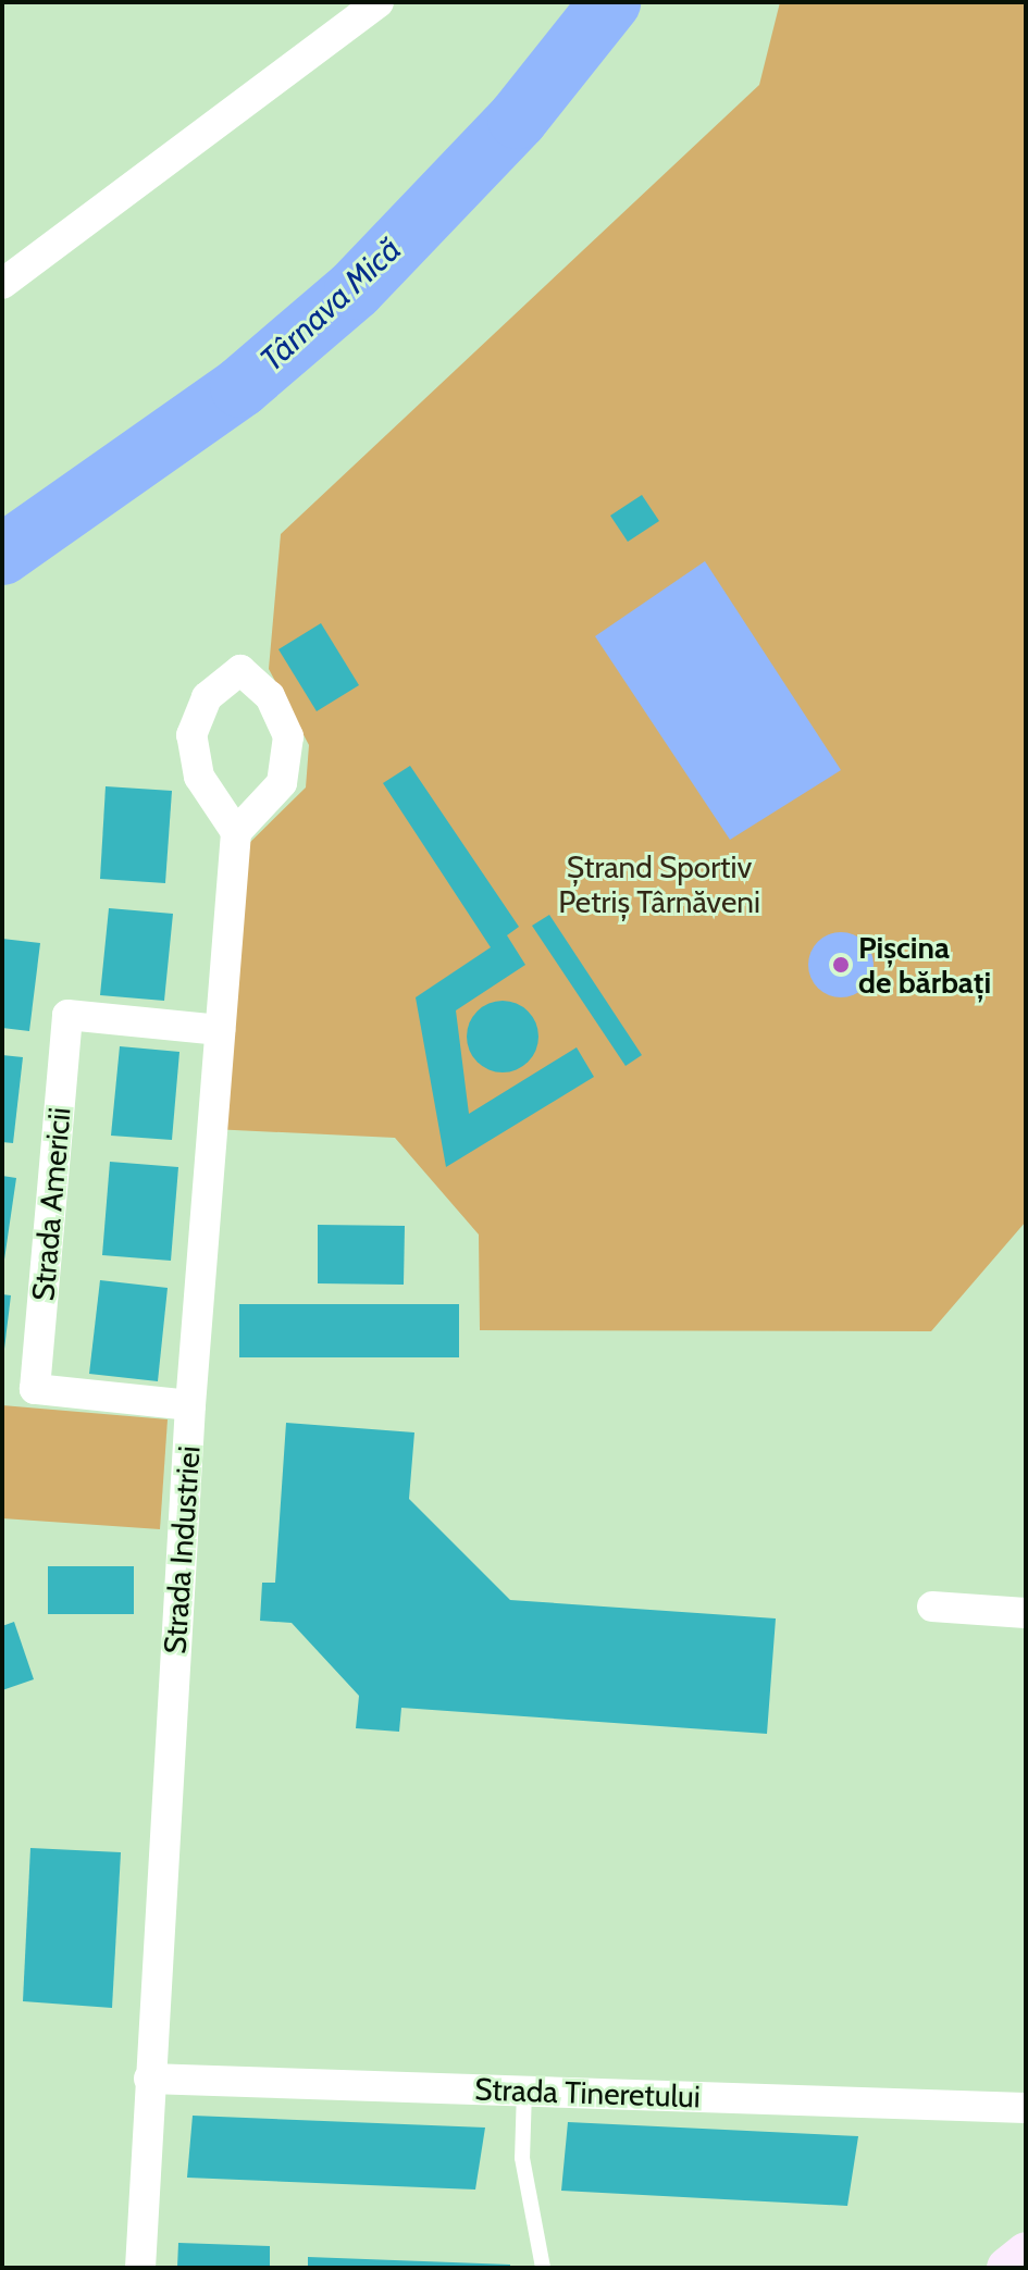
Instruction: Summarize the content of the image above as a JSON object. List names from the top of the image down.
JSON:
{
  "streets": {
    "street": ["Strada Americii", "Strada Industriei", "Strada Tineretului"]
  },
  "crossings": [
    ["Strada Americii", "Strada Industriei"],
    ["Strada Industriei", "Strada Tineretului"]
  ],
  "water": ["Târnava Mică"],
  "parks": ["Ștrand Sportiv Petriș Târnăveni"],
  "places": ["Pișcina de bărbați"]
}
